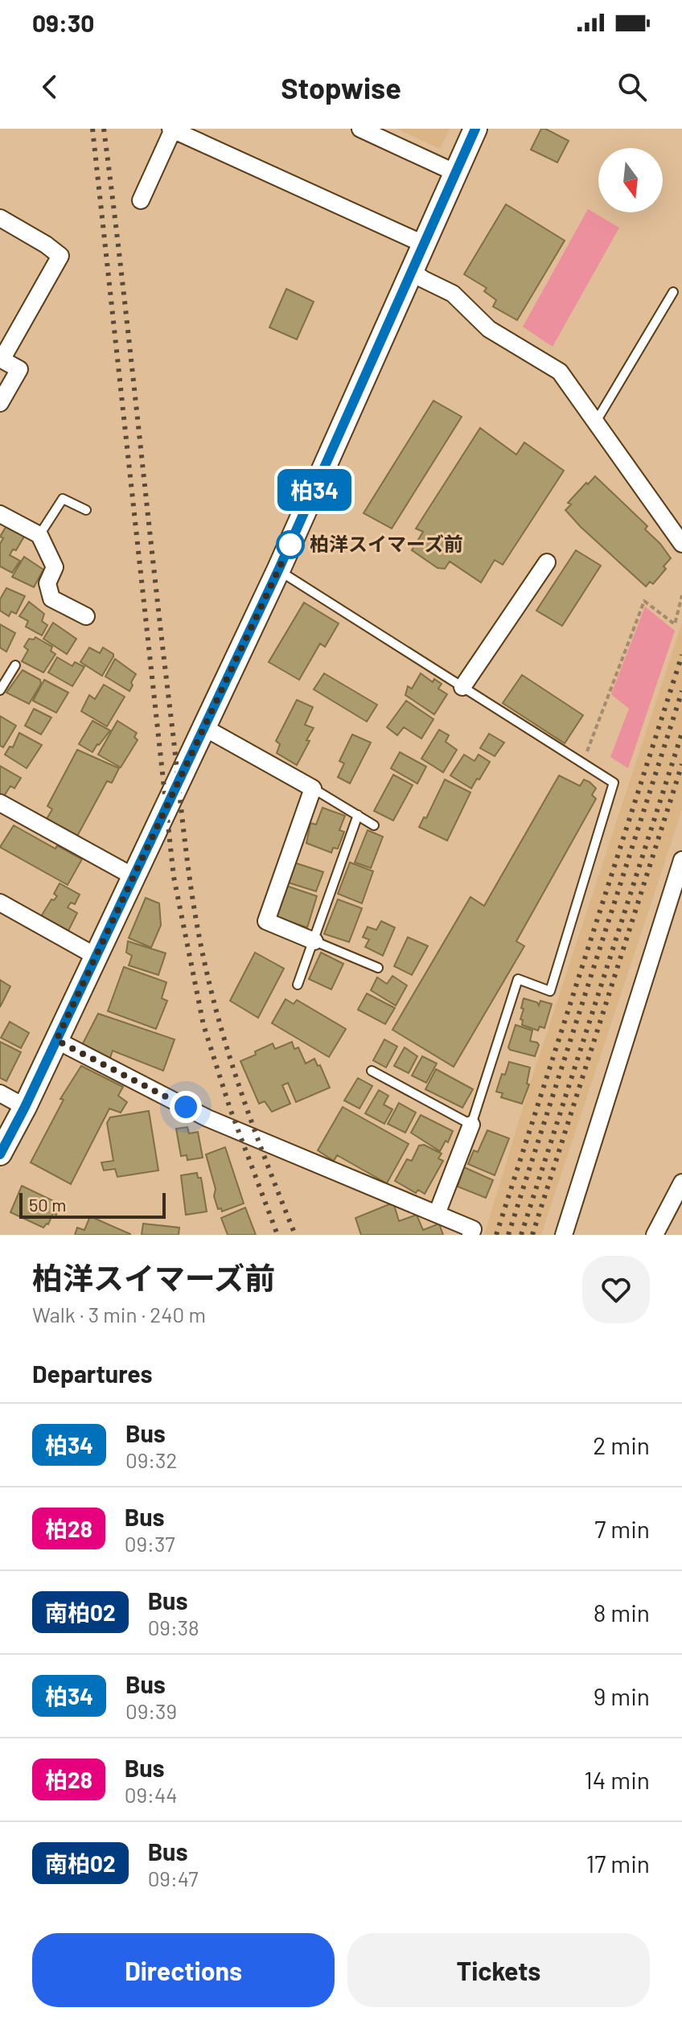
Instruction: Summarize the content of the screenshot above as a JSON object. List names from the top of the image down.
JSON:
{
  "places": ["柏洋スイマーズ前"],
  "lines": ["bus line 柏34"],
  "scale_bar": "50 m",
  "north": "bottom",
  "page": {
    "status": "09:30",
    "header": "Stopwise",
    "on_map": "柏34",
    "scale": "50 m",
    "heading": [
      ["柏洋スイマーズ前", "Walk · 3 min · 240 m"],
      "Departures"
    ],
    "list": [
      {
        "mark": "柏34",
        "name": "Bus",
        "note": "09:32",
        "value": "2 min"
      },
      {
        "mark": "柏28",
        "name": "Bus",
        "note": "09:37",
        "value": "7 min"
      },
      {
        "mark": "南柏02",
        "name": "Bus",
        "note": "09:38",
        "value": "8 min"
      },
      {
        "mark": "柏34",
        "name": "Bus",
        "note": "09:39",
        "value": "9 min"
      },
      {
        "mark": "柏28",
        "name": "Bus",
        "note": "09:44",
        "value": "14 min"
      },
      {
        "mark": "南柏02",
        "name": "Bus",
        "note": "09:47",
        "value": "17 min"
      }
    ],
    "buttons": ["Directions", "Tickets"]
  }
}
